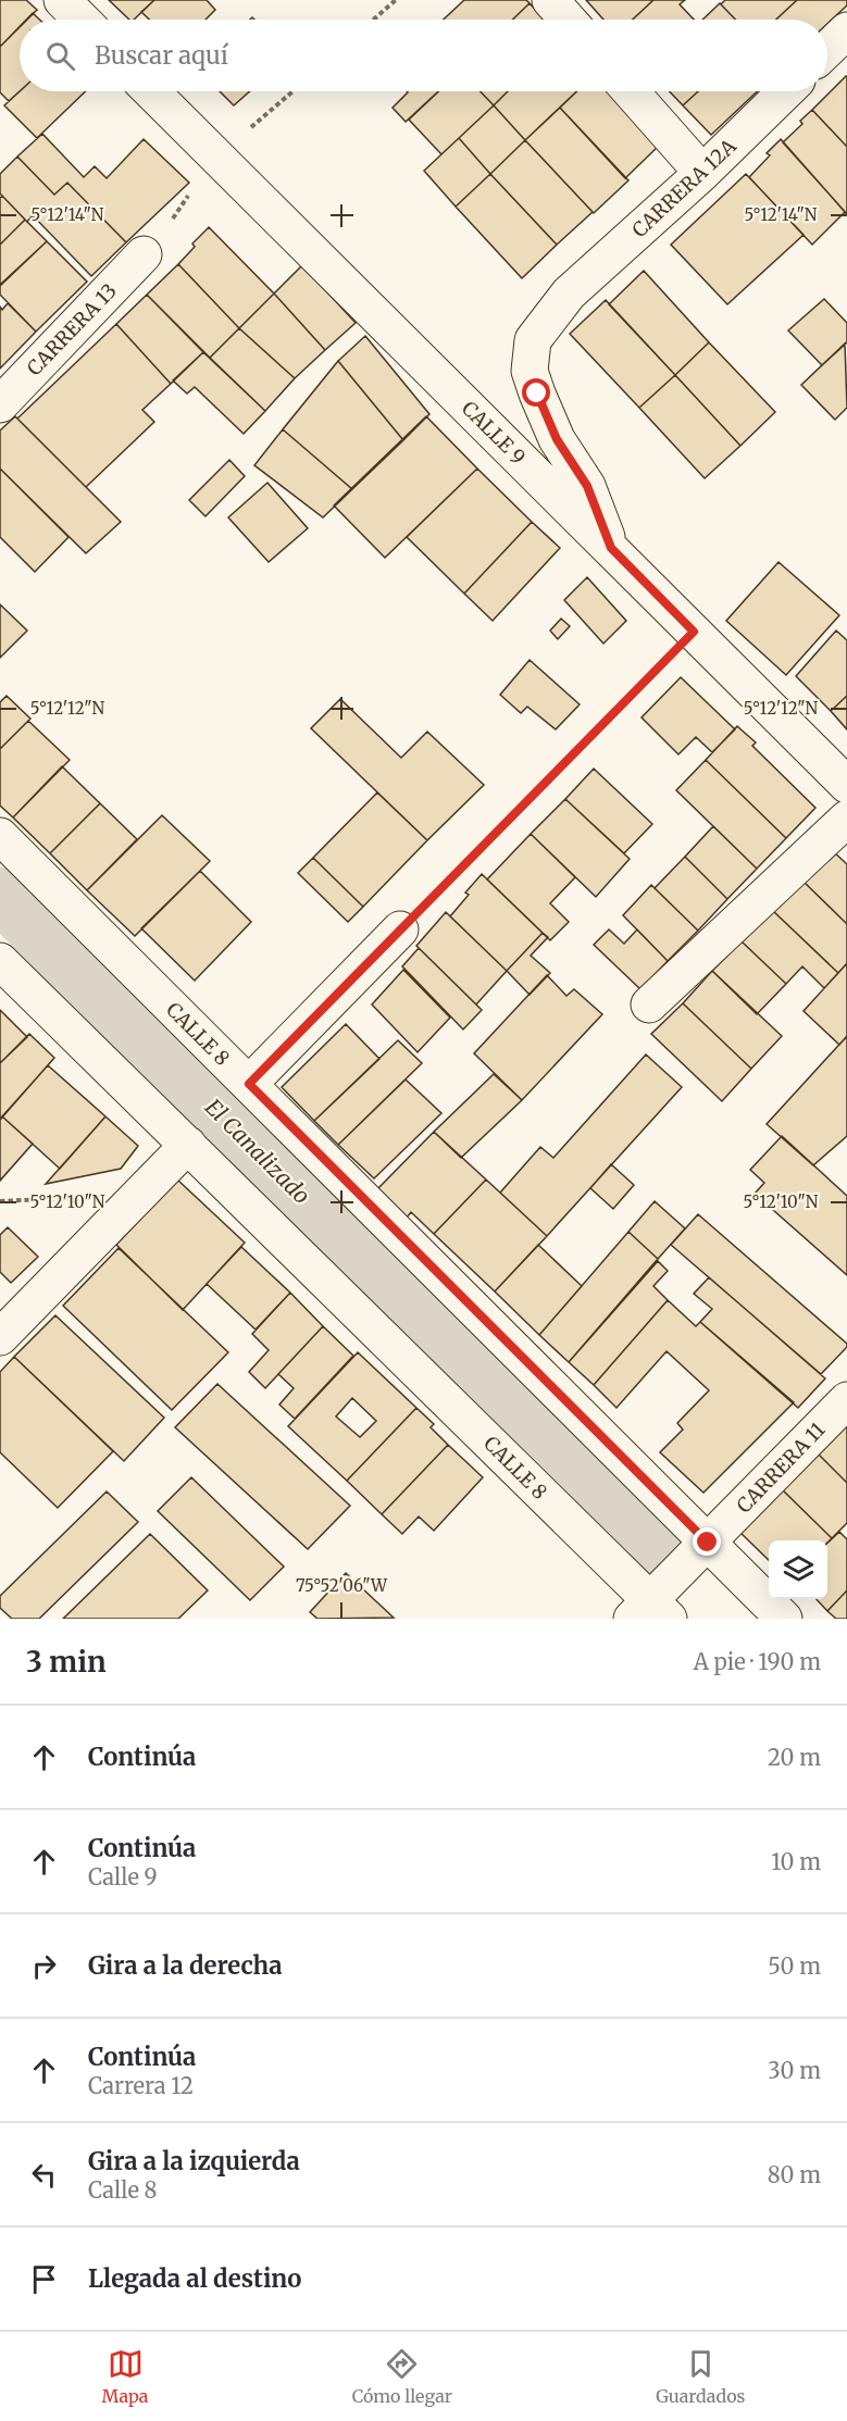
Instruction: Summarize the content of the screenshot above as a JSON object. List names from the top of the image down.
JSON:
{
  "streets": {
    "street": [
      "CARRERA 12A",
      "CARRERA 13",
      "CALLE 9",
      "CALLE 8",
      "CARRERA 11"
    ]
  },
  "crossings": [
    ["CARRERA 12A", "CALLE 9"],
    ["CALLE 8", "CARRERA 11"]
  ],
  "water": ["El Canalizado"],
  "page": {
    "search": "Buscar aquí",
    "heading": ["3 min", "A pie · 190 m"],
    "list": [
      ["Continúa", "20 m"],
      ["Continúa", "Calle 9", "10 m"],
      ["Gira a la derecha", "50 m"],
      ["Continúa", "Carrera 12", "30 m"],
      ["Gira a la izquierda", "Calle 8", "80 m"],
      "Llegada al destino"
    ],
    "nav": ["Mapa", "Cómo llegar", "Guardados"]
  },
  "coordinates": [
    "5°12'14\"N",
    "5°12'12\"N",
    "5°12'10\"N",
    "75°52'06\"W"
  ]
}
